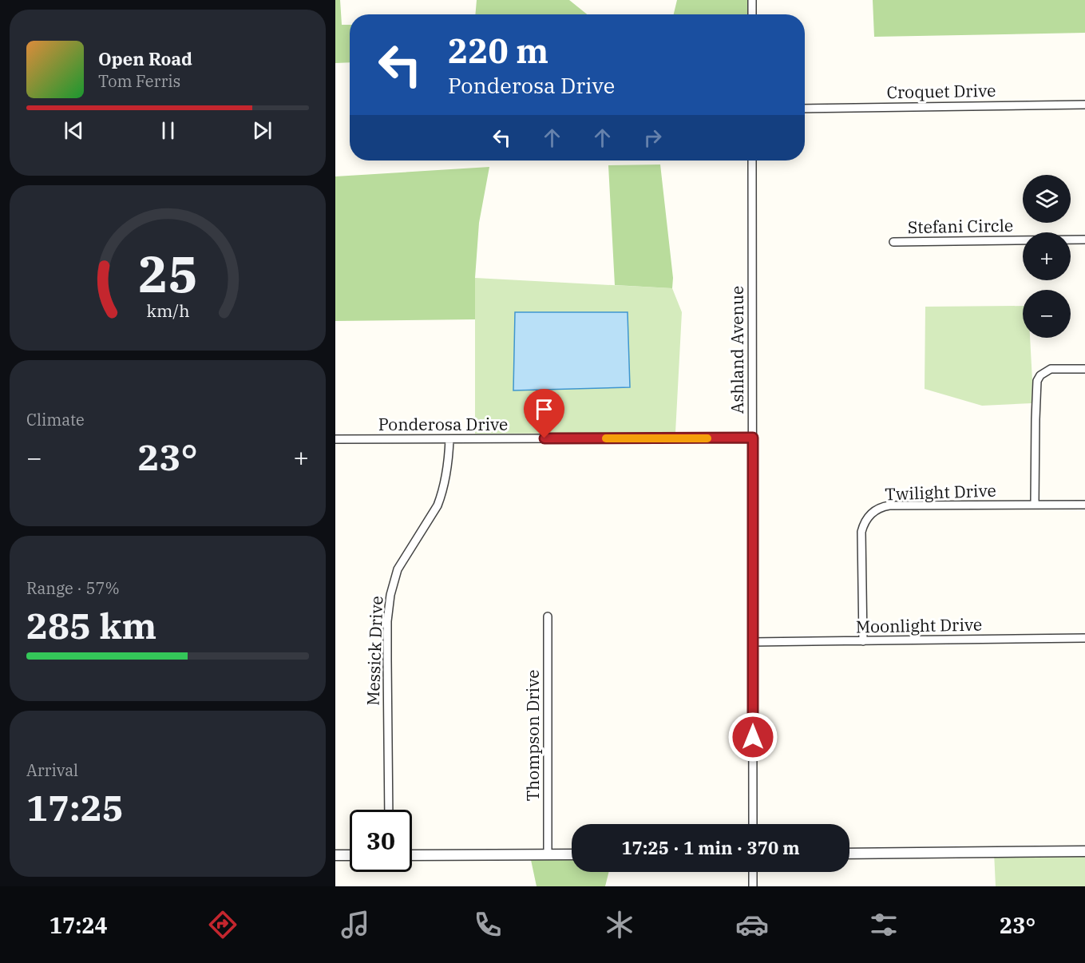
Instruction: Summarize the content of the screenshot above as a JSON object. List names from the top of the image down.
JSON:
{
  "streets": {
    "street": [
      "Croquet Drive",
      "Stefani Circle",
      "Ashland Avenue",
      "Ponderosa Drive",
      "Twilight Drive",
      "Moonlight Drive",
      "Messick Drive",
      "Thompson Drive"
    ]
  },
  "crossings": [
    ["Ashland Avenue", "Ponderosa Drive"],
    ["Ashland Avenue", "Moonlight Drive"],
    ["Ponderosa Drive", "Messick Drive"],
    ["Twilight Drive", "Moonlight Drive"]
  ],
  "page": {
    "turn": ["220 m", "Ponderosa Drive"],
    "song": ["Open Road", "Tom Ferris"],
    "map_buttons": ["+", "−"],
    "tile": [
      "Climate",
      ["Range · 57%", "285 km"],
      ["Arrival", "17:25"]
    ],
    "heat": ["−", "23°", "+"],
    "limit": "30",
    "trip": "17:25 · 1 min · 370 m",
    "tabs": ["17:24", "23°"],
    "gauge": ["25", "km/h"]
  }
}
